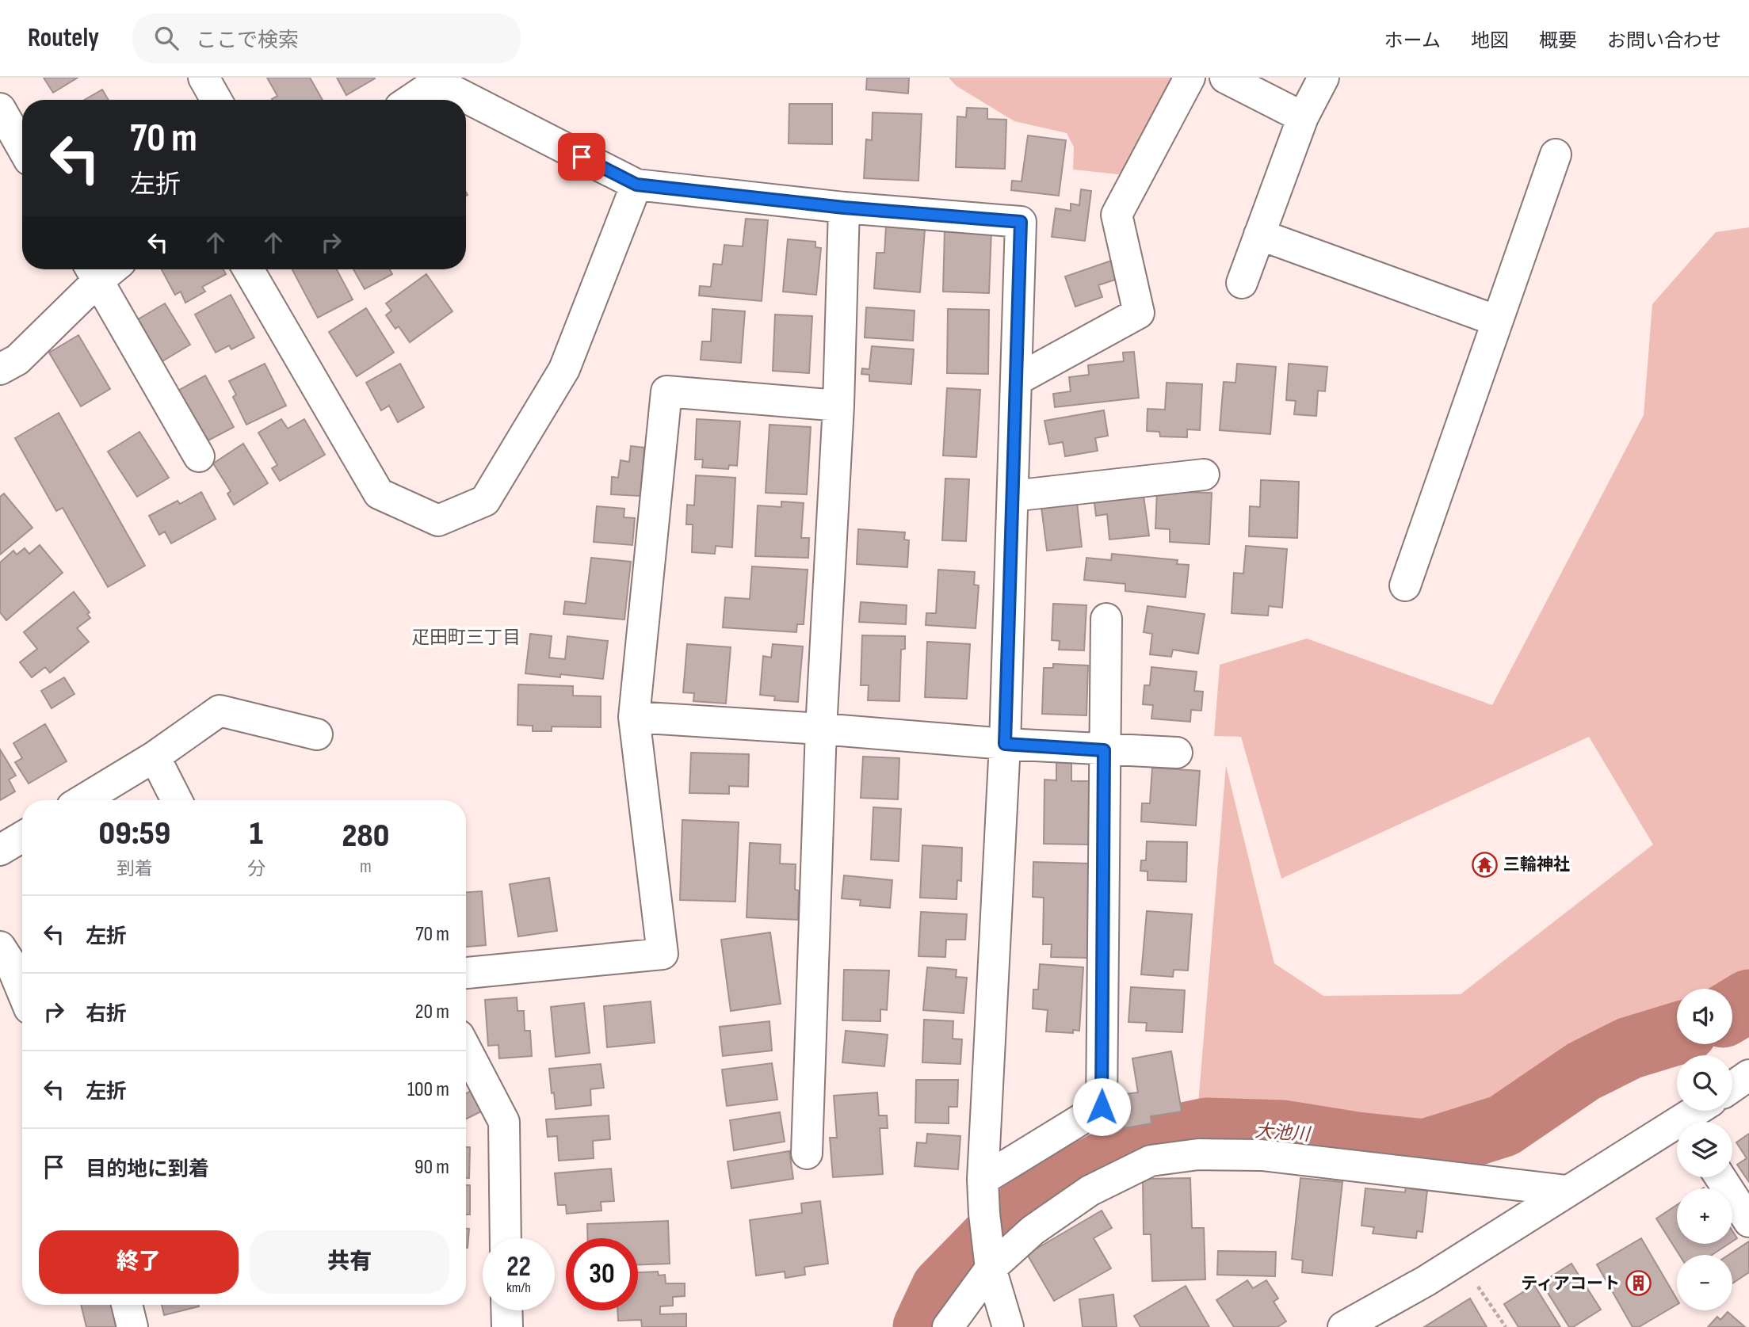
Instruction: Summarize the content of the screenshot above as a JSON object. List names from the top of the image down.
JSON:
{
  "districts": ["疋田町三丁目"],
  "water": ["大池川"],
  "places": {
    "temple": ["三輪神社"],
    "building": ["ティアコート"]
  },
  "page": {
    "header": "Routely",
    "search": "ここで検索",
    "nav": [
      "ホーム",
      "地図",
      "概要",
      "お問い合わせ"
    ],
    "turn": ["70 m", "左折"],
    "eta": [
      "09:59",
      "到着",
      "1",
      "分",
      "280",
      "m"
    ],
    "list": [
      {
        "name": "左折",
        "value": "70 m"
      },
      {
        "name": "右折",
        "value": "20 m"
      },
      {
        "name": "左折",
        "value": "100 m"
      },
      {
        "name": "目的地に到着",
        "value": "90 m"
      }
    ],
    "map_buttons": ["+", "−"],
    "buttons": ["終了", "共有"],
    "speed": "22 km/h",
    "limit": "30"
  }
}
